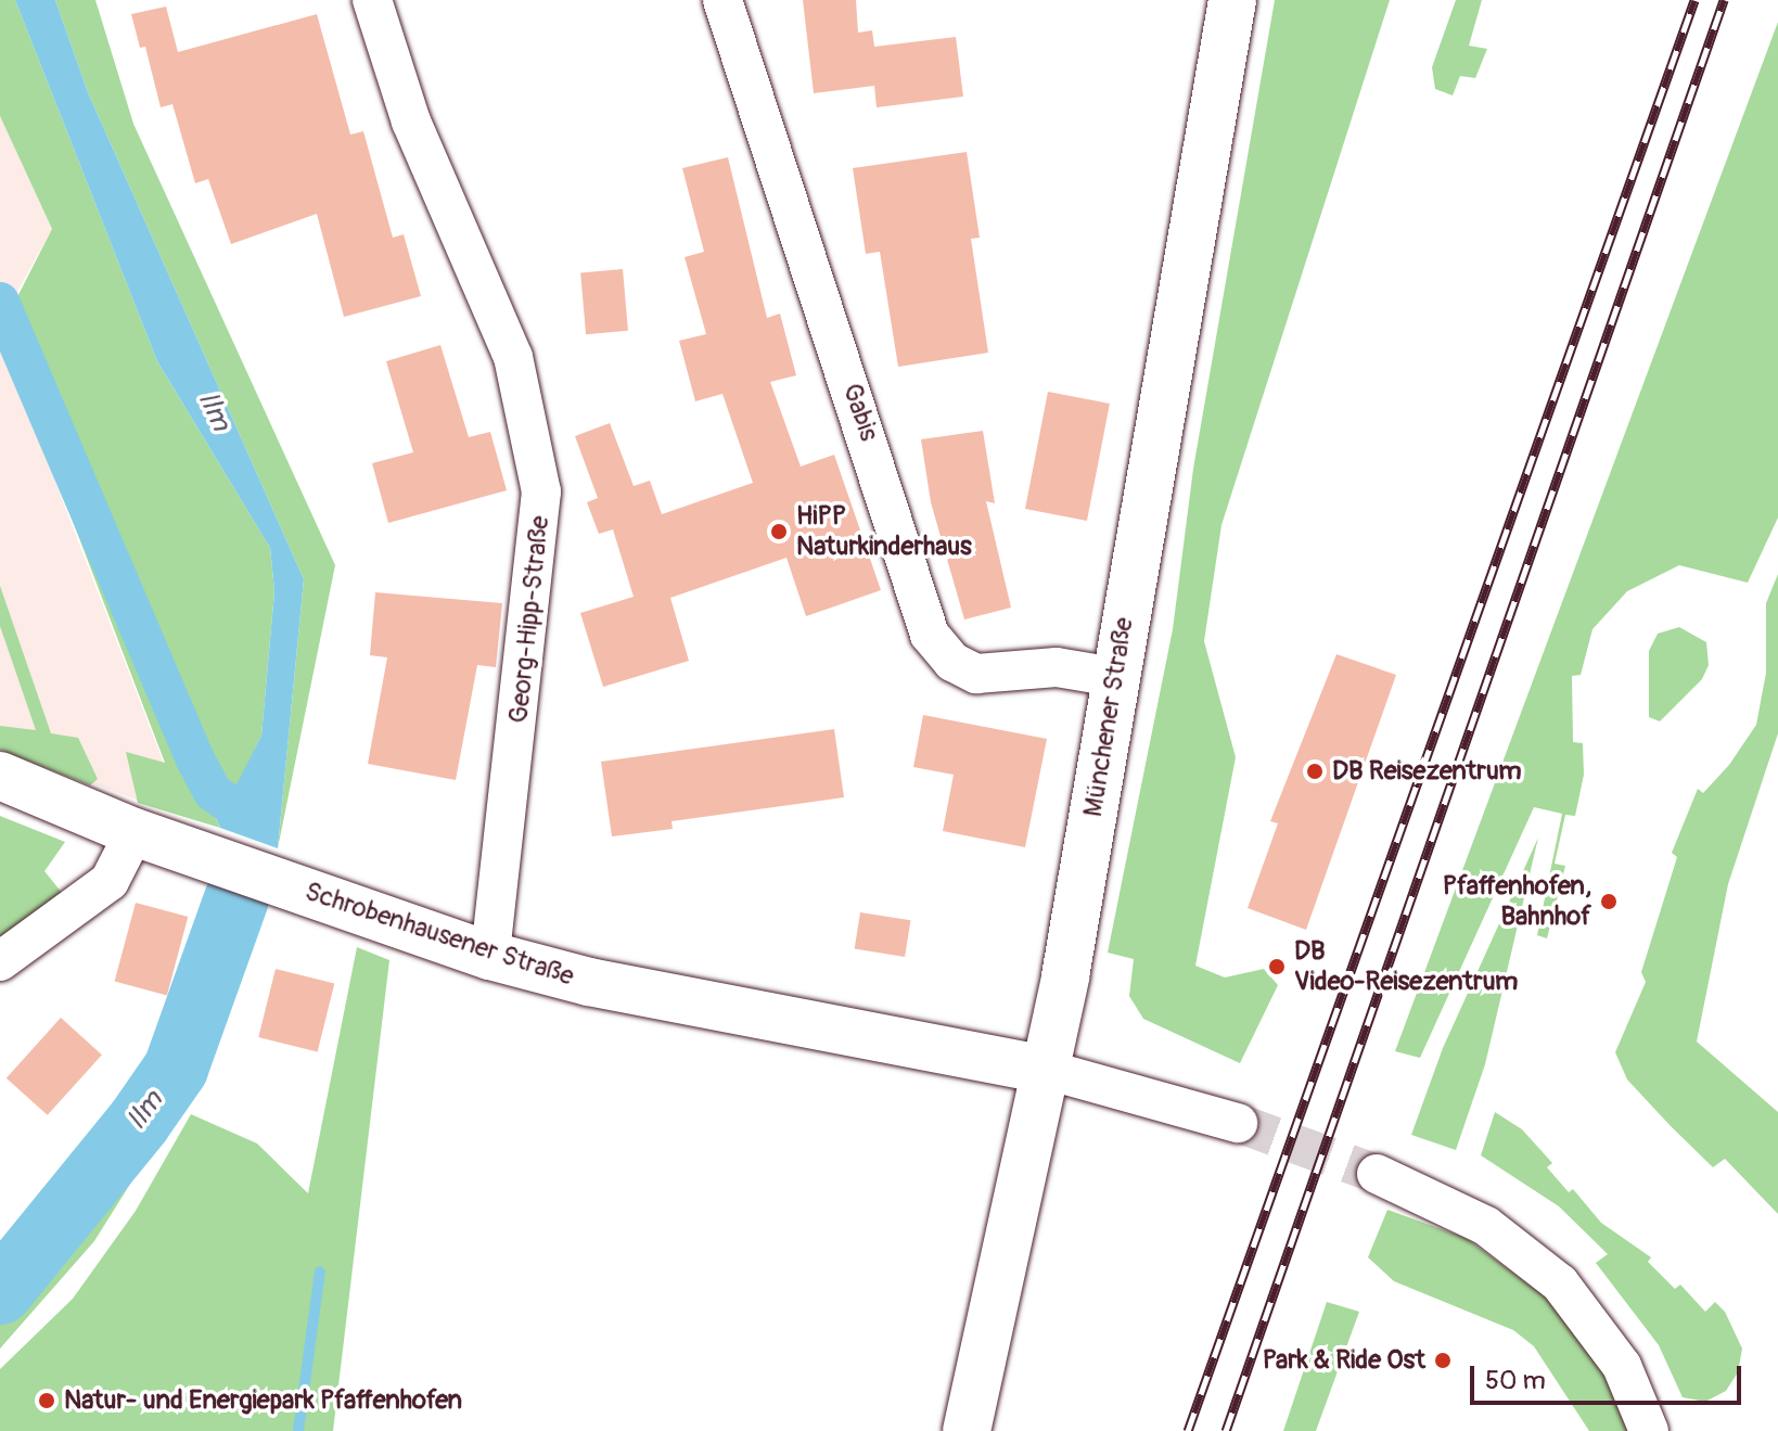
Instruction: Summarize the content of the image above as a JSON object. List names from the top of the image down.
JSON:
{
  "streets": {
    "main road": ["Münchener Straße", "Schrobenhausener Straße"],
    "street": ["Gabis", "Georg-Hipp-Straße"]
  },
  "crossings": [
    ["Gabis", "Münchener Straße"],
    ["Georg-Hipp-Straße", "Schrobenhausener Straße"],
    ["Münchener Straße", "Schrobenhausener Straße"]
  ],
  "water": ["Ilm"],
  "places": [
    "HiPP Naturkinderhaus",
    "DB Reisezentrum",
    "Pfaffenhofen, Bahnhof",
    "DB Video-Reisezentrum",
    "Park & Ride Ost",
    "Natur- und Energiepark Pfaffenhofen"
  ],
  "scale_bar": "50 m"
}
